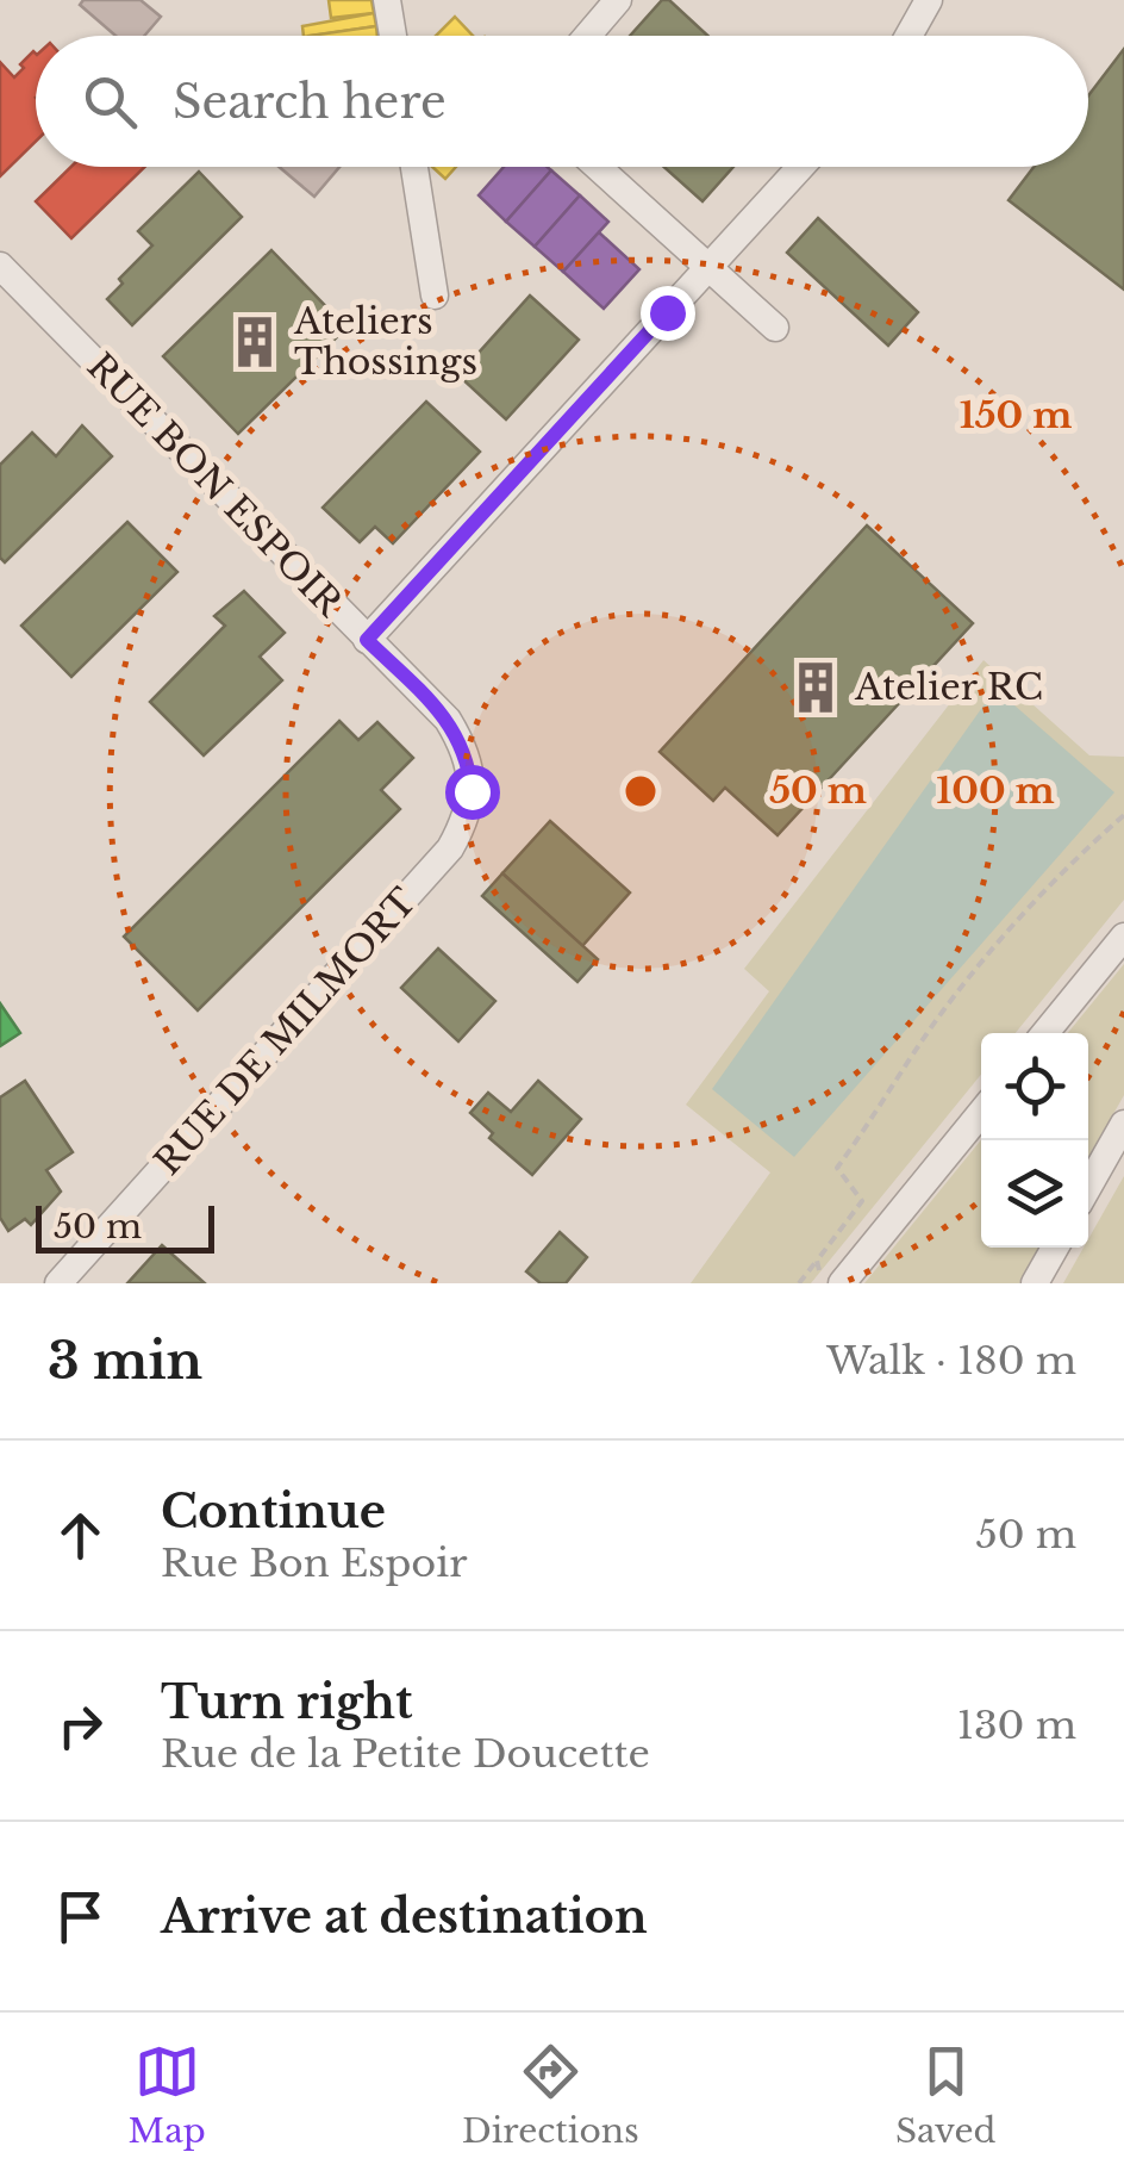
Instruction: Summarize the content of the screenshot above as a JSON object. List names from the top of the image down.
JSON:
{
  "streets": {
    "street": ["RUE BON ESPOIR", "RUE DE MILMORT"]
  },
  "crossings": [
    ["RUE BON ESPOIR", "RUE DE MILMORT"]
  ],
  "places": {
    "building": ["Ateliers Thossings", "Atelier RC"]
  },
  "scale_bar": "50 m",
  "page": {
    "search": "Search here",
    "scale": "50 m",
    "heading": ["3 min", "Walk · 180 m"],
    "list": [
      ["Continue", "Rue Bon Espoir", "50 m"],
      ["Turn right", "Rue de la Petite Doucette", "130 m"],
      "Arrive at destination"
    ],
    "nav": ["Map", "Directions", "Saved"]
  },
  "rings": ["150 m", "50 m", "100 m"]
}
